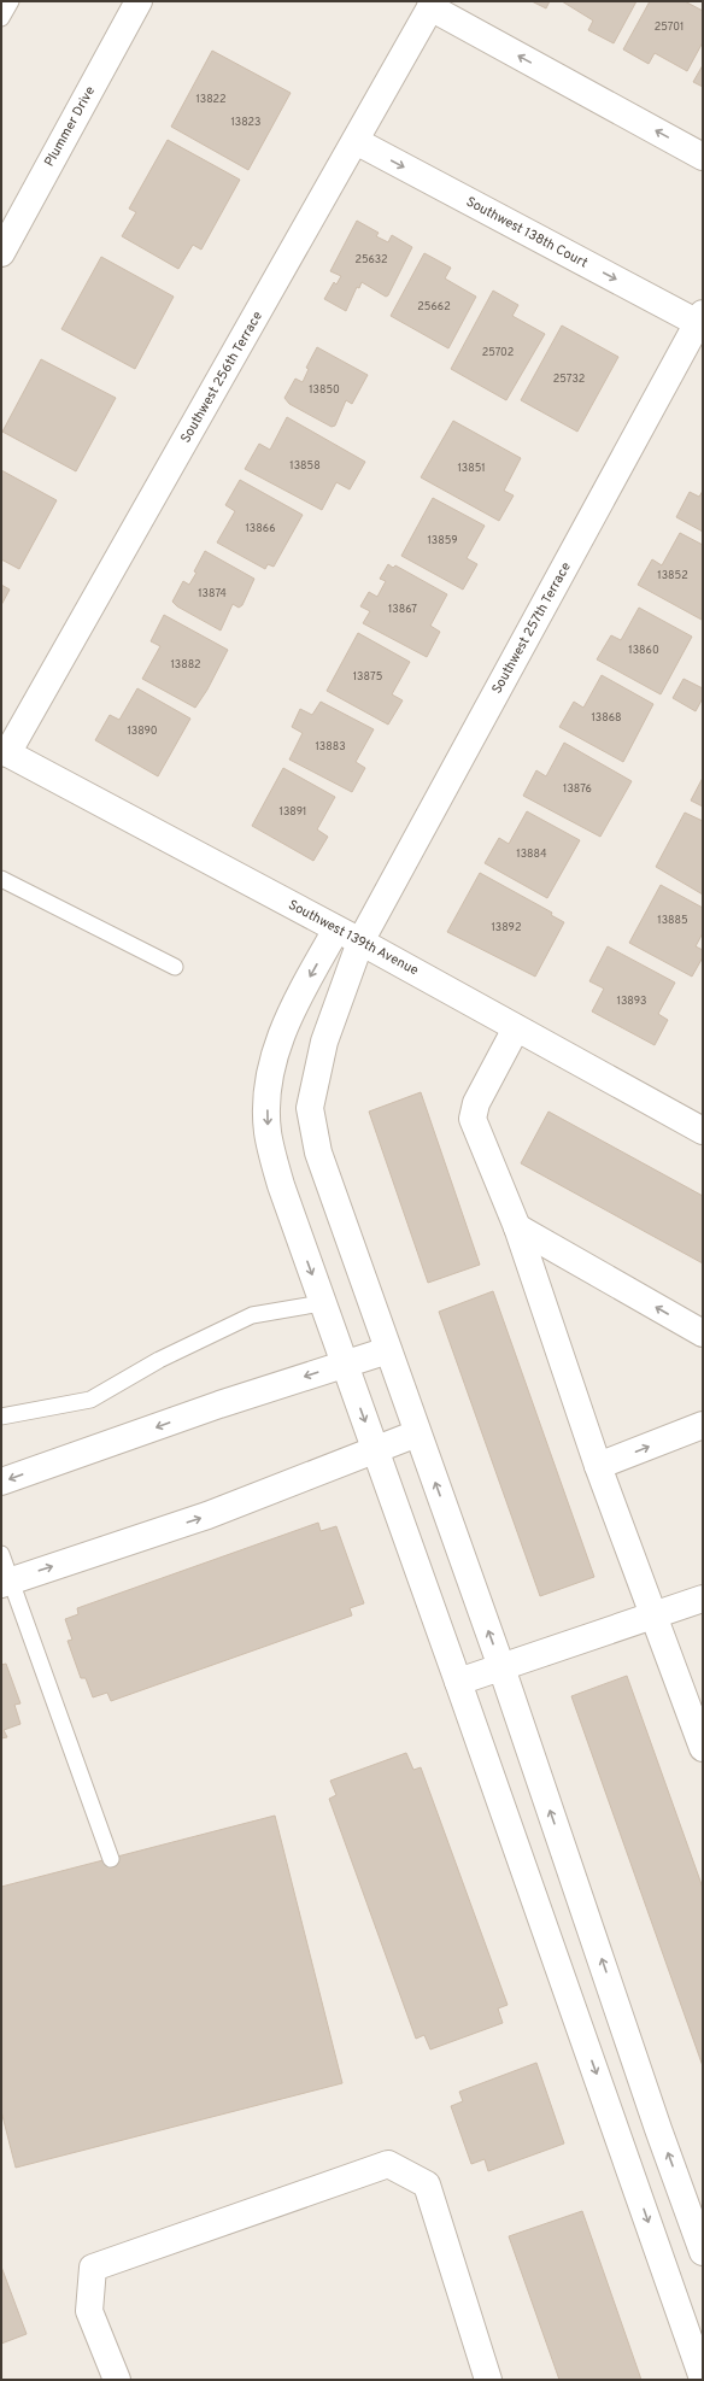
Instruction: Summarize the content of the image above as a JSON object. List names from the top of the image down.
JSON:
{
  "streets": {
    "street": [
      "Plummer Drive",
      "Southwest 138th Court",
      "Southwest 256th Terrace",
      "Southwest 257th Terrace",
      "Southwest 139th Avenue"
    ]
  },
  "crossings": [
    ["Southwest 138th Court", "Southwest 256th Terrace"],
    ["Southwest 138th Court", "Southwest 257th Terrace"],
    ["Southwest 256th Terrace", "Southwest 139th Avenue"],
    ["Southwest 257th Terrace", "Southwest 139th Avenue"]
  ],
  "house_numbers": [
    "25701",
    "13822",
    "13823",
    "25632",
    "25662",
    "25702",
    "25732",
    "13850",
    "13858",
    "13851",
    "13866",
    "13859",
    "13852",
    "13874",
    "13867",
    "13860",
    "13882",
    "13875",
    "13868",
    "13890",
    "13883",
    "13876",
    "13891",
    "13884",
    "13885",
    "13892",
    "13893"
  ]
}
